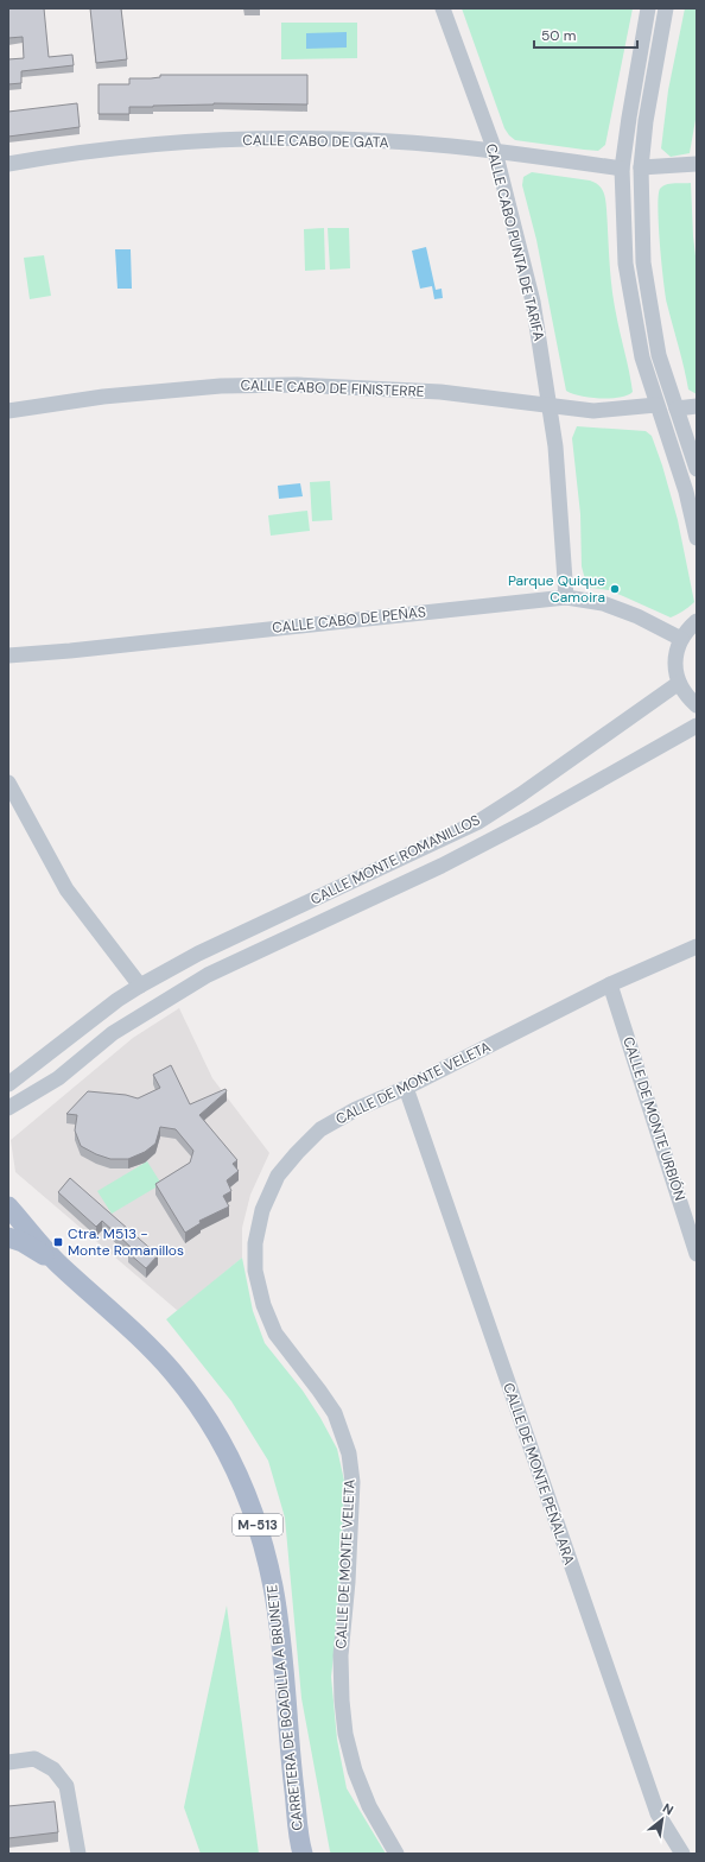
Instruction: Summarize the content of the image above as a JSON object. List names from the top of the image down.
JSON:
{
  "streets": {
    "main road": ["M-513", "CARRETERA DE BOADILLA A BRUNETE"],
    "street": [
      "CALLE CABO DE GATA",
      "CALLE CABO PUNTA DE TARIFA",
      "CALLE CABO DE FINISTERRE",
      "CALLE CABO DE PEÑAS",
      "CALLE MONTE ROMANILLOS",
      "CALLE DE MONTE VELETA",
      "CALLE DE MONTE URBIÓN",
      "CALLE DE MONTE PEÑALARA"
    ]
  },
  "crossings": [
    ["CALLE CABO DE GATA", "CALLE CABO PUNTA DE TARIFA"],
    ["CALLE CABO PUNTA DE TARIFA", "CALLE CABO DE FINISTERRE"],
    ["CALLE CABO PUNTA DE TARIFA", "CALLE CABO DE PEÑAS"],
    ["CALLE DE MONTE VELETA", "CALLE DE MONTE URBIÓN"],
    ["CALLE DE MONTE VELETA", "CALLE DE MONTE PEÑALARA"]
  ],
  "places": {
    "other": ["Parque Quique Camoira"],
    "transit": ["Ctra. M513 - Monte Romanillos"]
  },
  "scale_bar": "50 m",
  "north": "top right"
}
